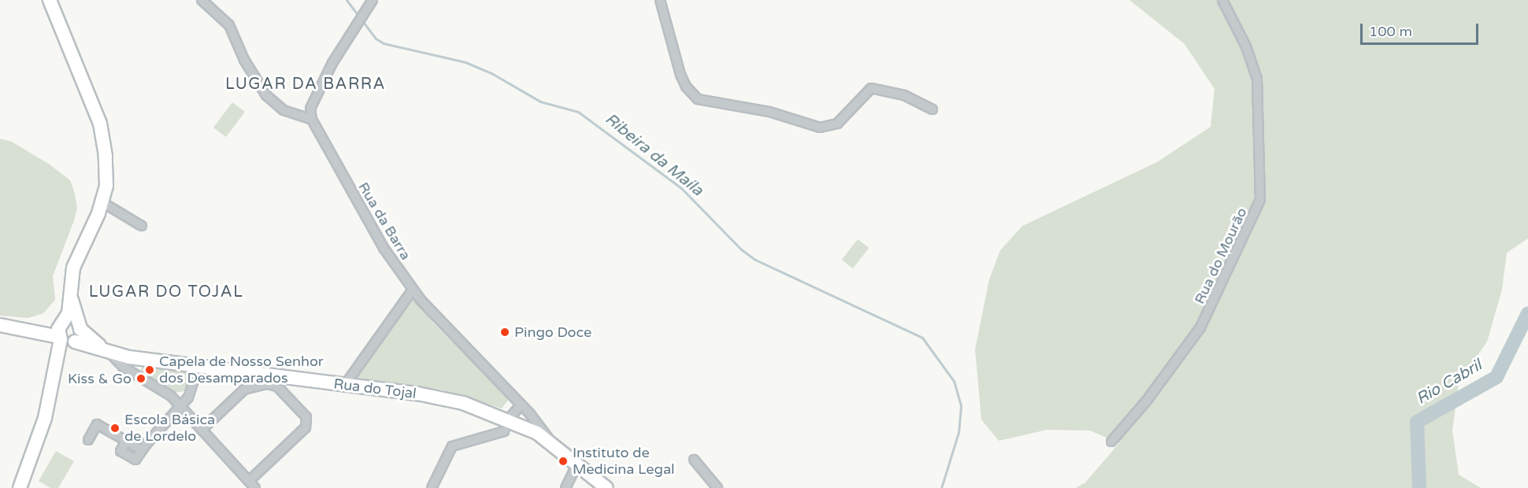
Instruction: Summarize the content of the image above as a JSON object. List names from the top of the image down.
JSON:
{
  "streets": {
    "main road": ["Rua do Tojal"],
    "street": ["Rua da Barra", "Rua do Mourão"]
  },
  "crossings": [
    ["Rua da Barra", "Rua do Tojal"]
  ],
  "districts": ["LUGAR DA BARRA", "LUGAR DO TOJAL"],
  "water": ["Ribeira da Maíla", "Rio Cabril"],
  "places": [
    "Pingo Doce",
    "Capela de Nosso Senhor dos Desamparados",
    "Kiss & Go",
    "Escola Básica de Lordelo",
    "Instituto de Medicina Legal"
  ],
  "scale_bar": "100 m"
}
